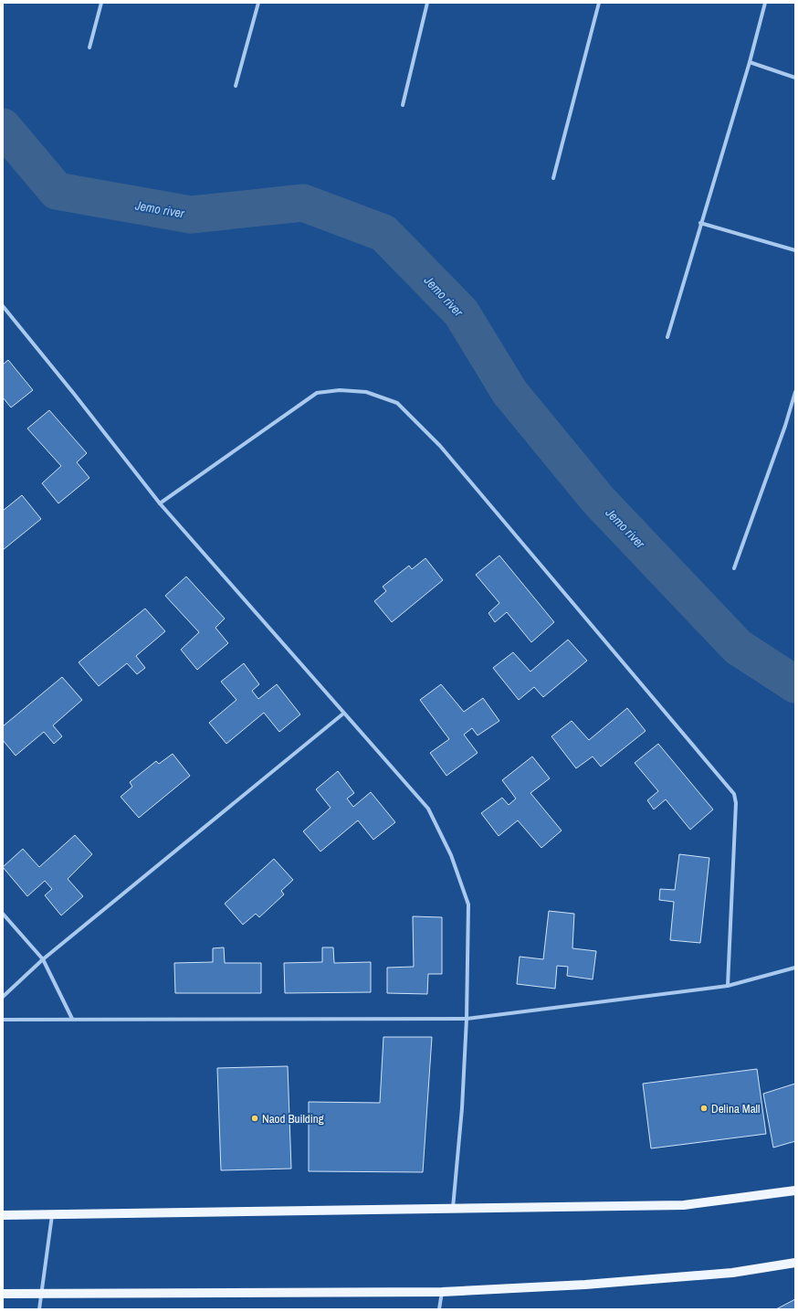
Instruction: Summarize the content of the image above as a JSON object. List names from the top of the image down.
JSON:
{
  "water": ["Jemo river"],
  "places": ["Delina Mall", "Naod Building"]
}
